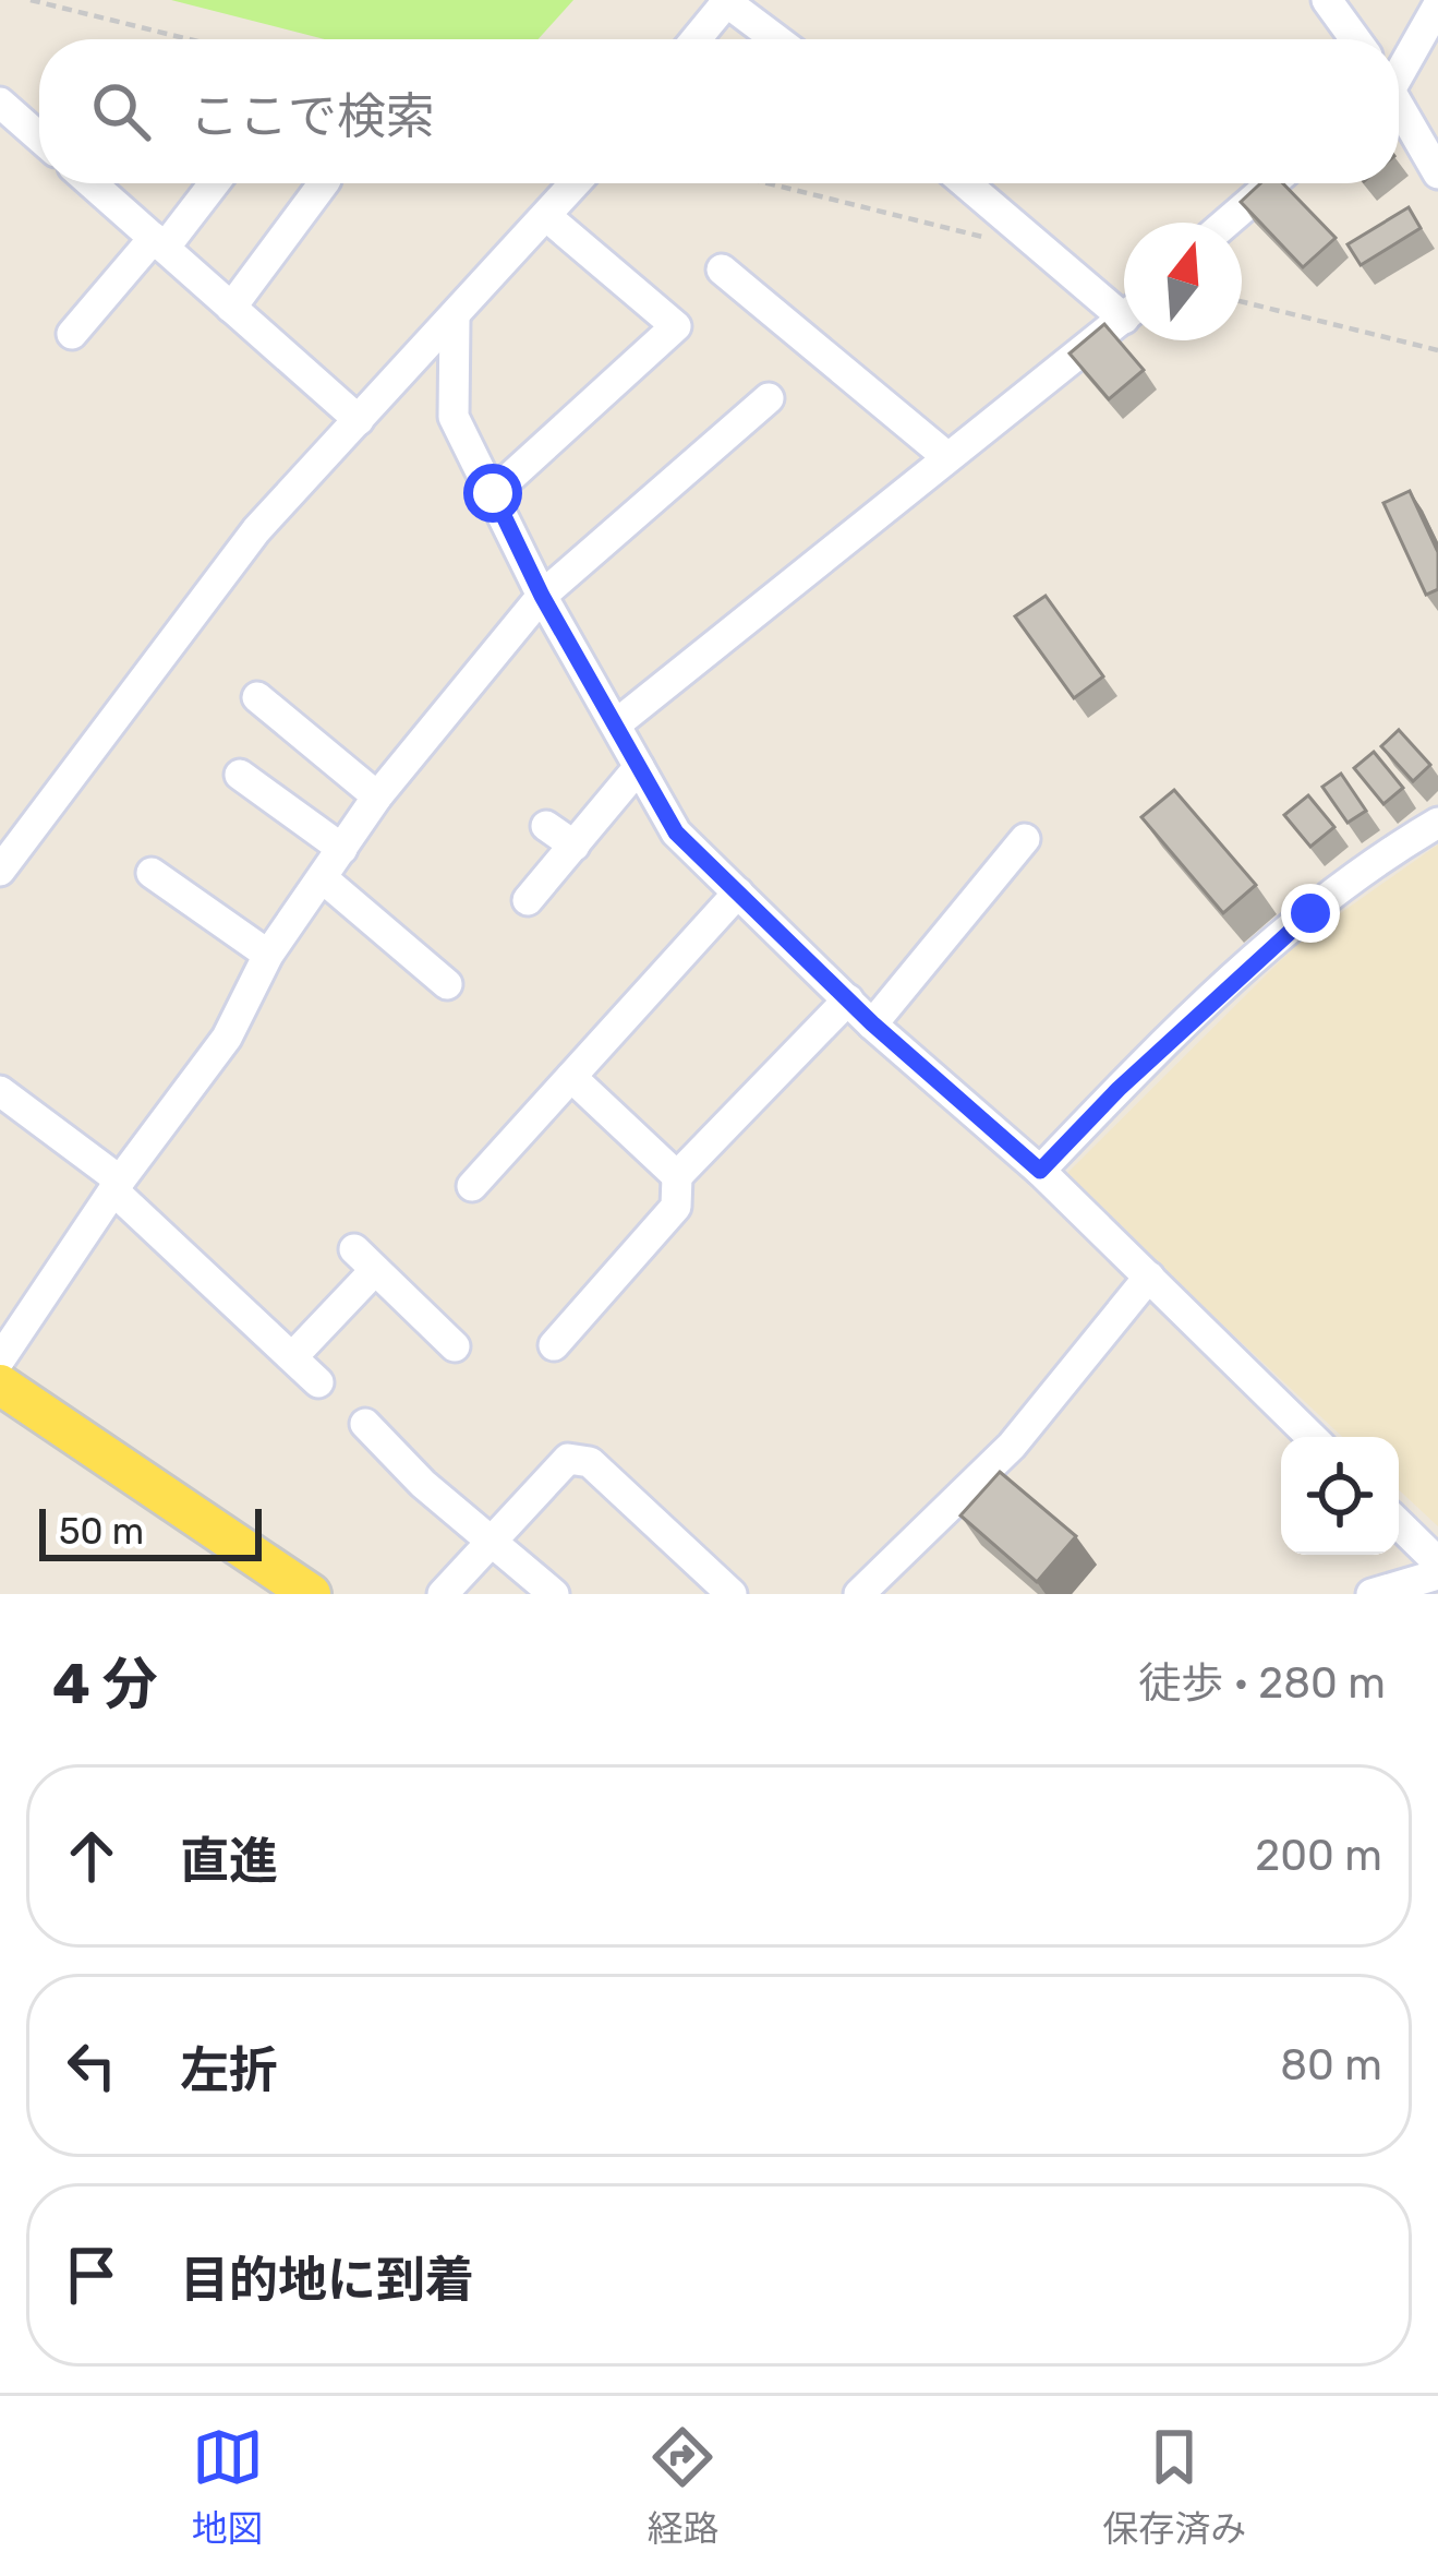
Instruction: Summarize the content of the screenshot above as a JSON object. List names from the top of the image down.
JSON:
{
  "scale_bar": "50 m",
  "north": "top",
  "page": {
    "search": "ここで検索",
    "scale": "50 m",
    "heading": ["4 分", "徒歩 · 280 m"],
    "list": [
      ["直進", "200 m"],
      ["左折", "80 m"],
      "目的地に到着"
    ],
    "nav": ["地図", "経路", "保存済み"]
  }
}
